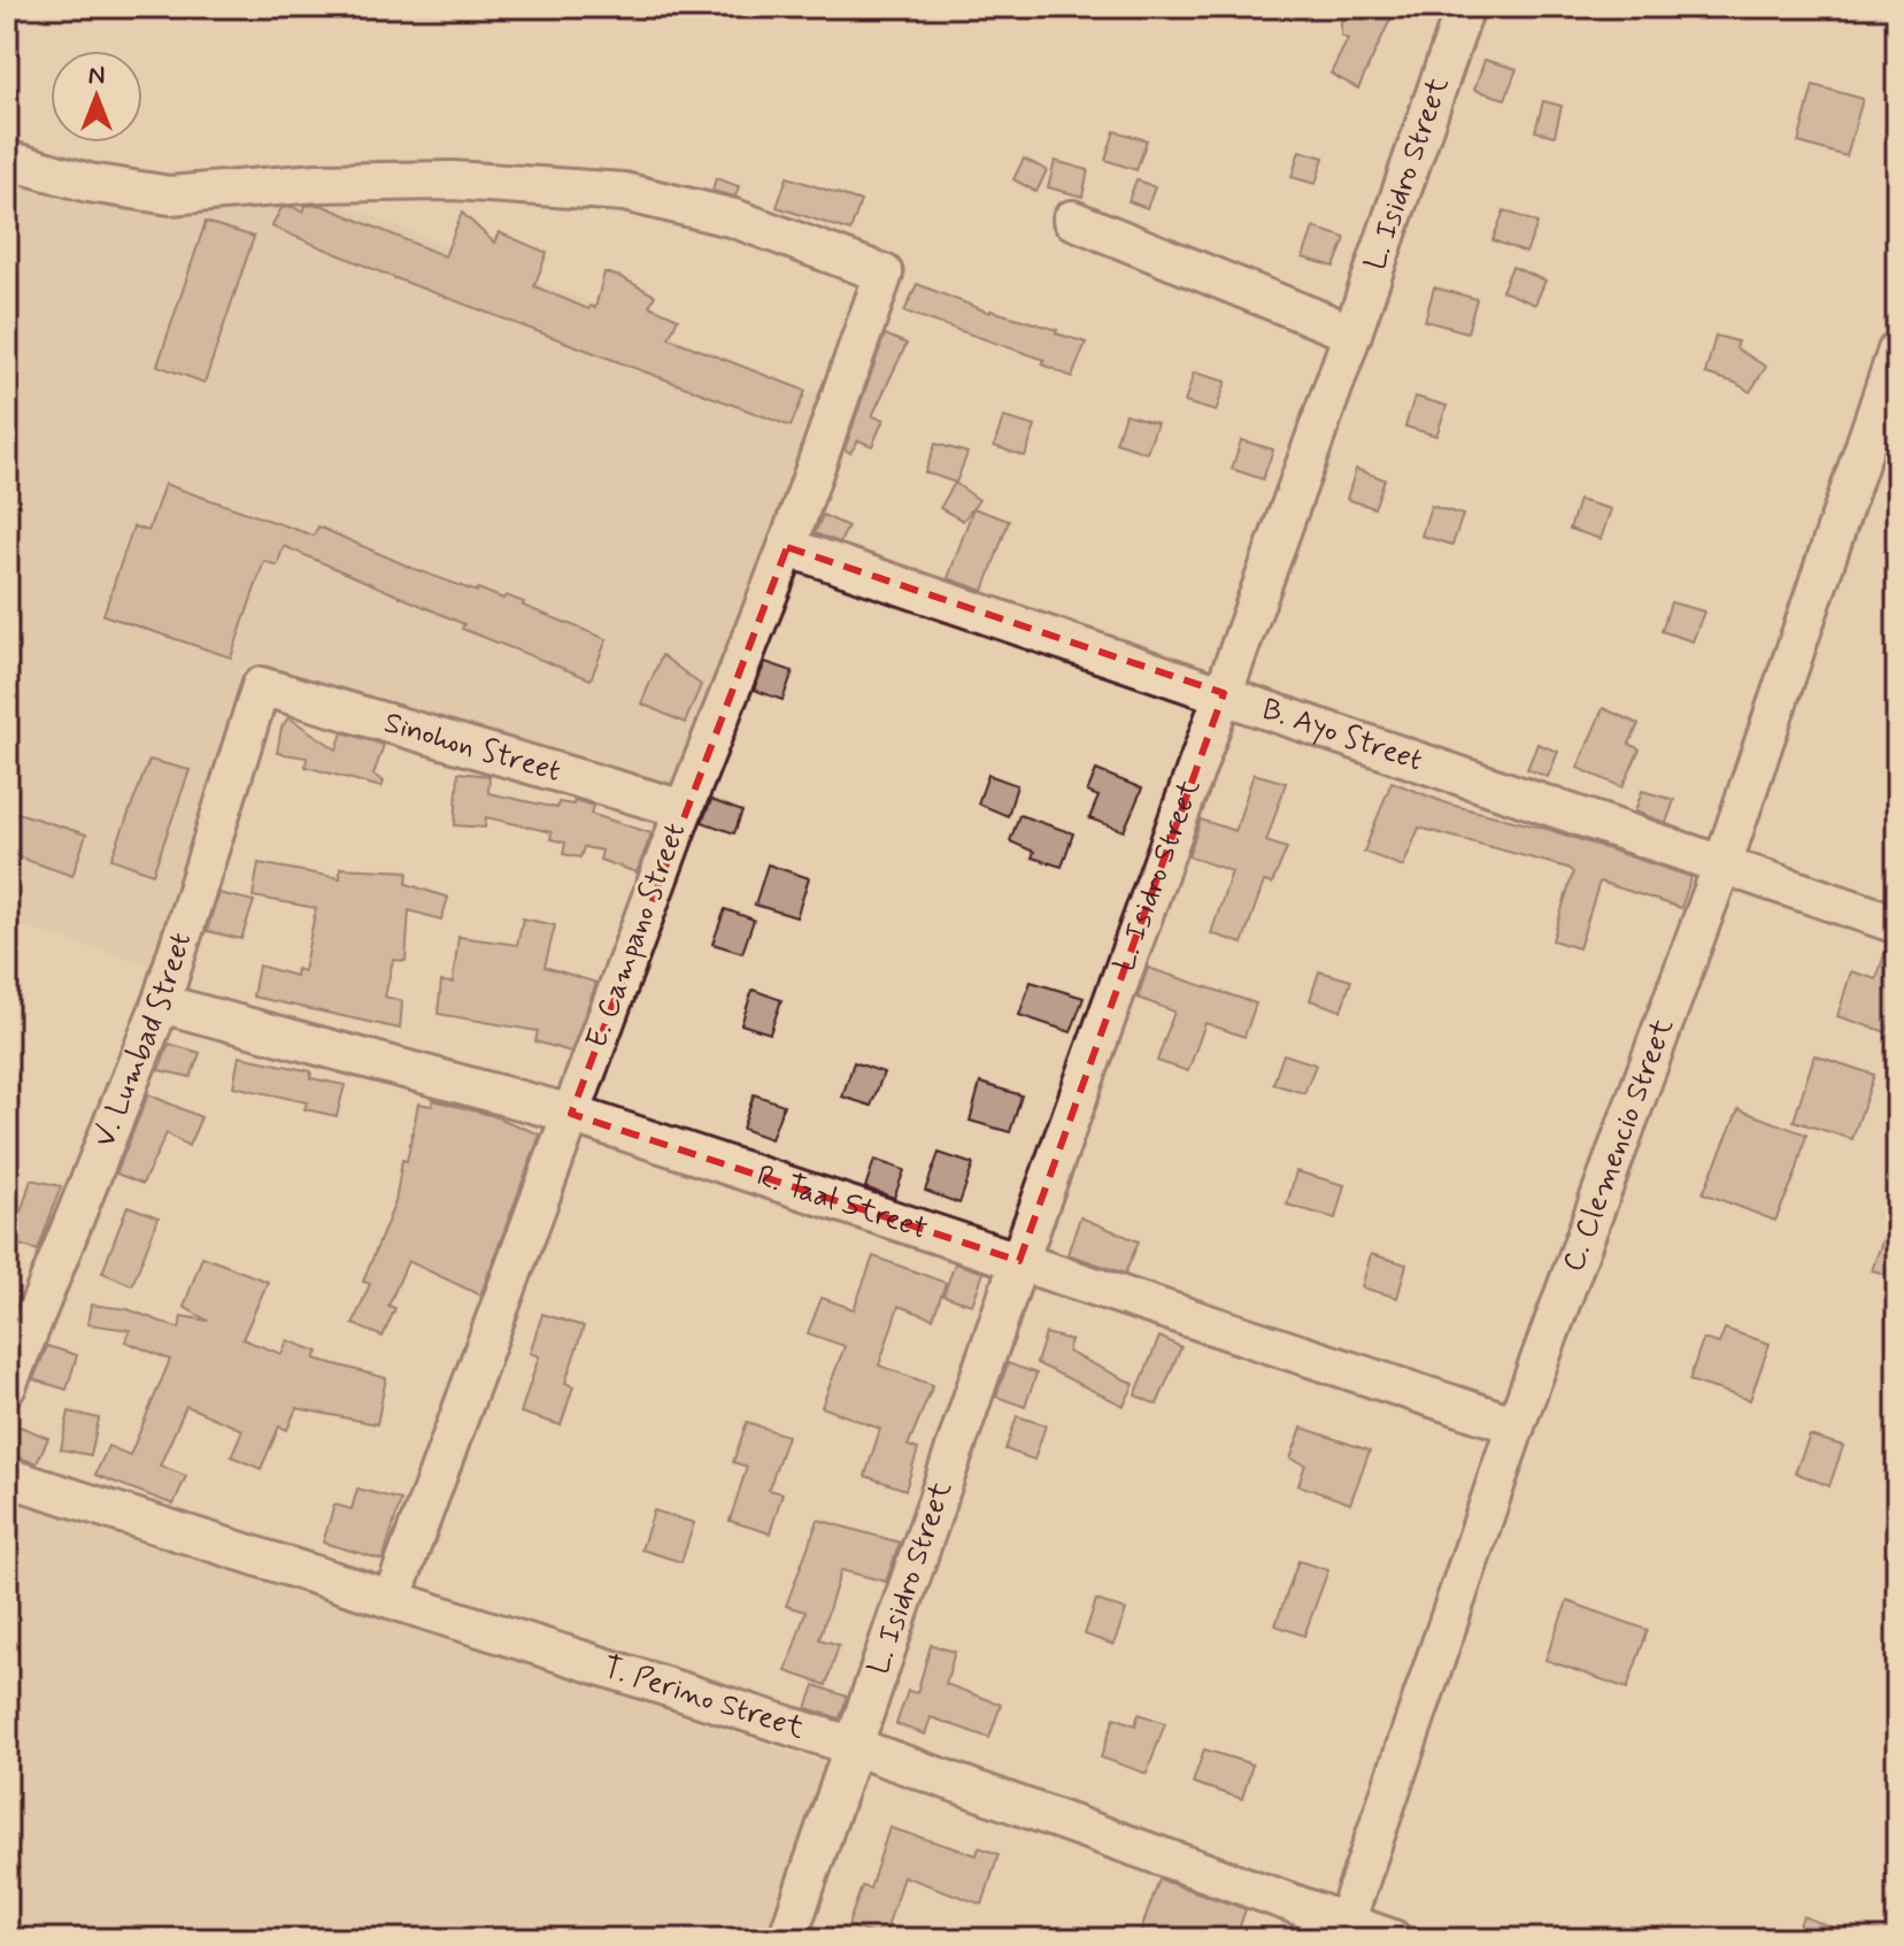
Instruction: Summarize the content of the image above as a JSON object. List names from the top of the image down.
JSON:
{
  "streets": {
    "street": [
      "L. Isidro Street",
      "B. Ayo Street",
      "Sinohon Street",
      "E. Campano Street",
      "V. Lumbad Street",
      "C. Clemencio Street",
      "R. Taal Street",
      "T. Perino Street"
    ]
  },
  "crossings": [
    ["L. Isidro Street", "B. Ayo Street"],
    ["L. Isidro Street", "R. Taal Street"],
    ["L. Isidro Street", "T. Perino Street"],
    ["B. Ayo Street", "E. Campano Street"],
    ["B. Ayo Street", "C. Clemencio Street"],
    ["Sinohon Street", "E. Campano Street"],
    ["Sinohon Street", "V. Lumbad Street"],
    ["E. Campano Street", "R. Taal Street"],
    ["E. Campano Street", "T. Perino Street"],
    ["V. Lumbad Street", "R. Taal Street"],
    ["C. Clemencio Street", "R. Taal Street"],
    ["C. Clemencio Street", "T. Perino Street"]
  ],
  "north": "top"
}
